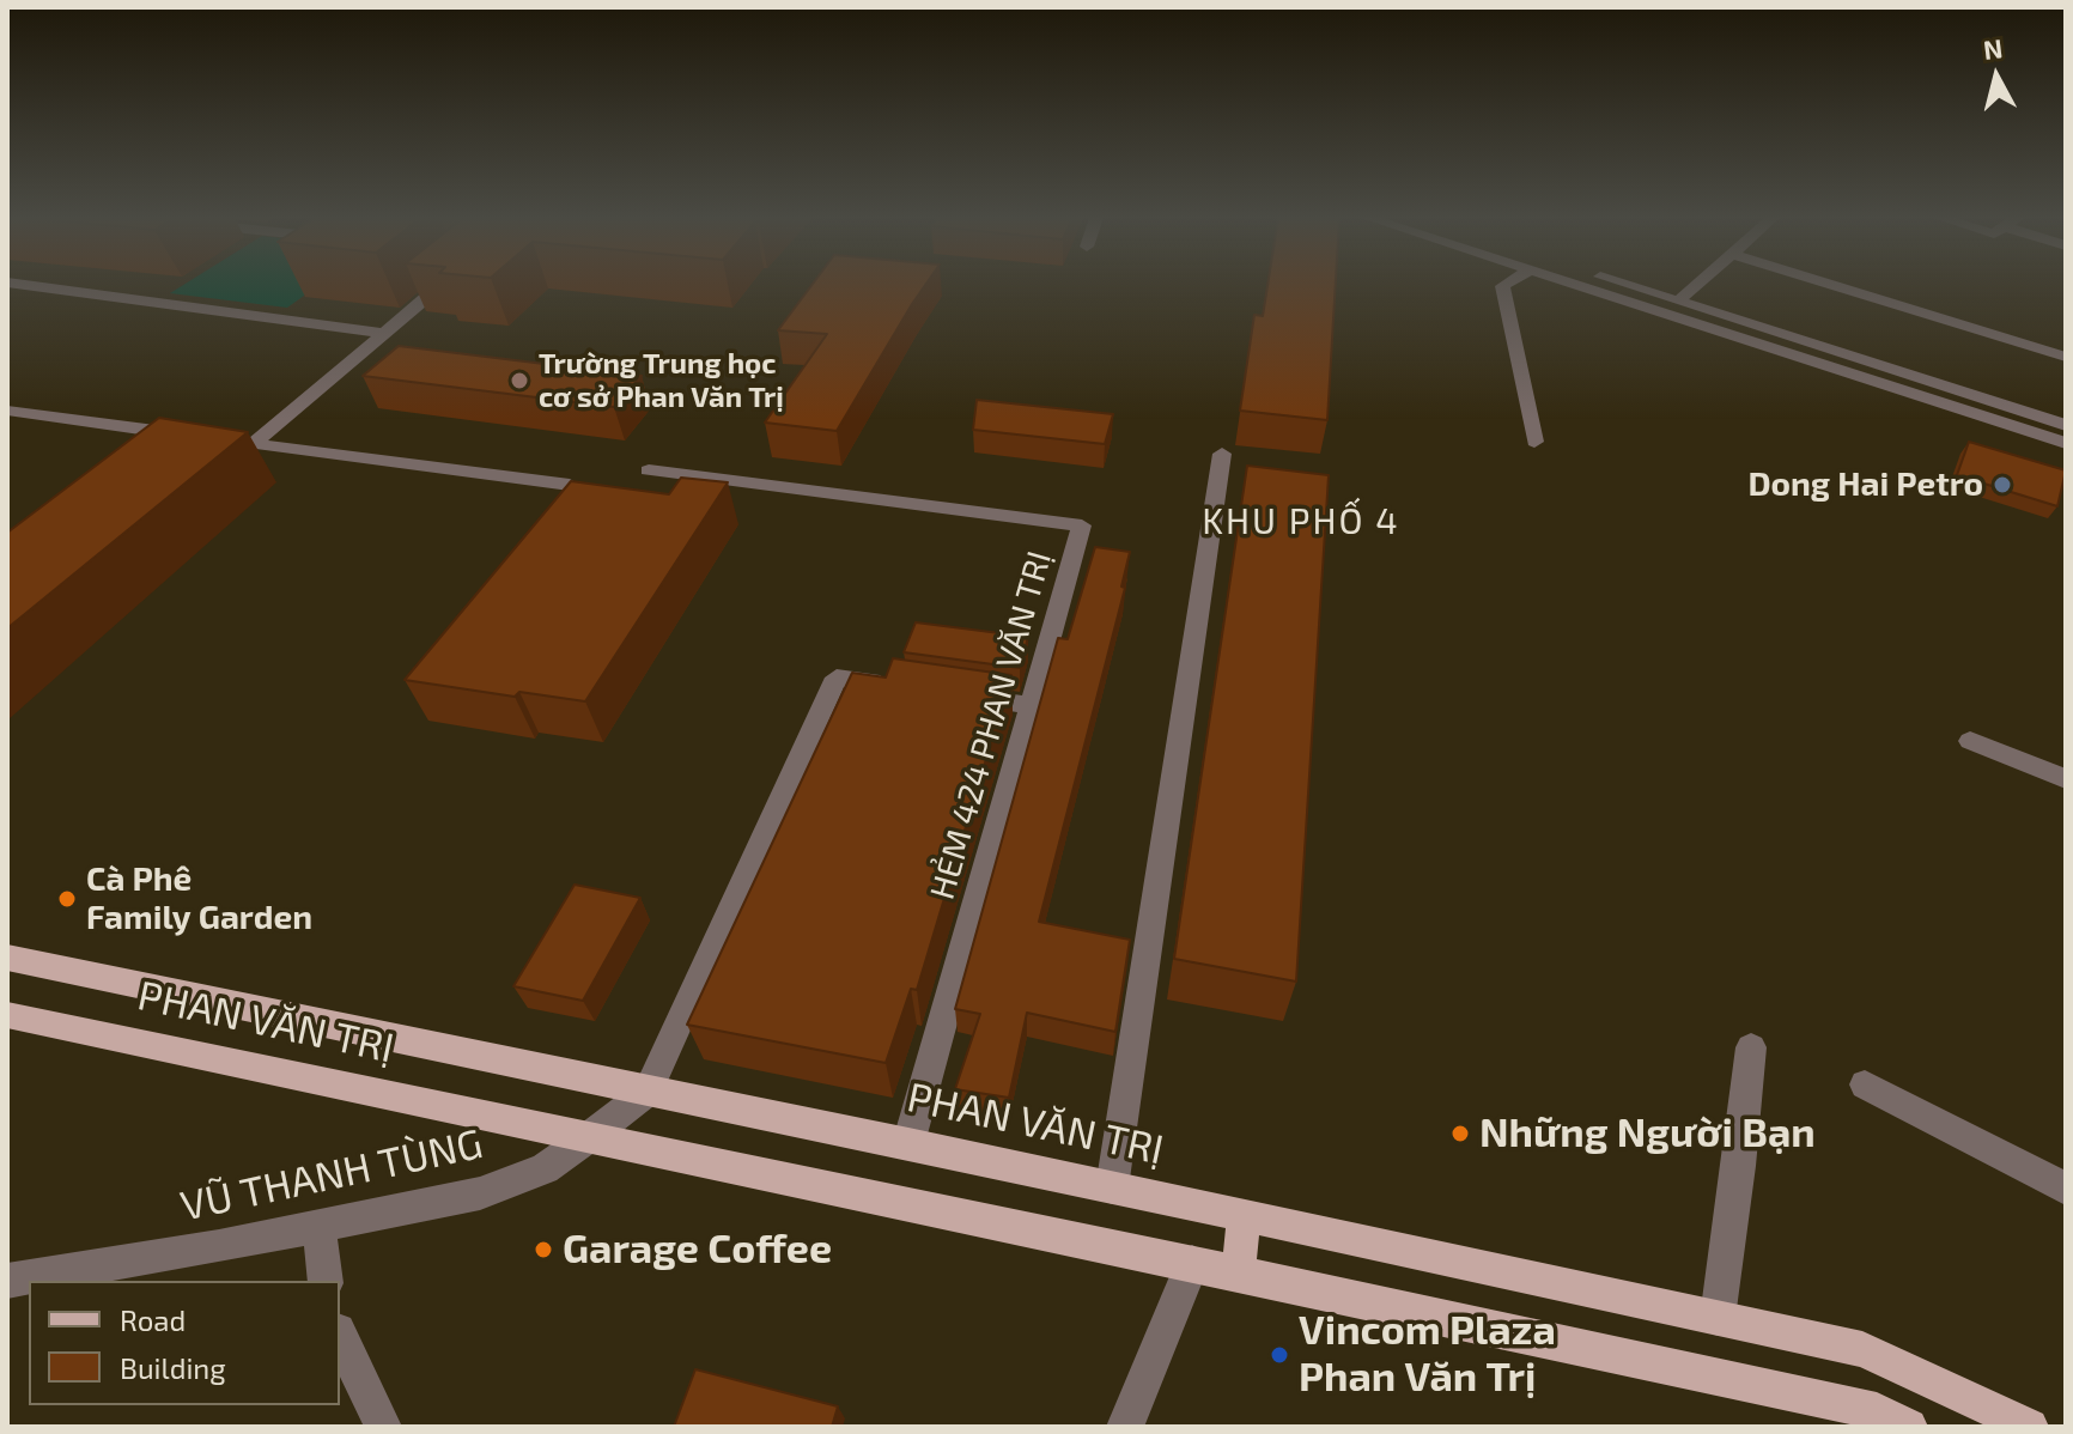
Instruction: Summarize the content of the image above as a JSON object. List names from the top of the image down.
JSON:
{
  "streets": {
    "main road": ["PHAN VĂN TRỊ"],
    "street": ["HẺM 424 PHAN VĂN TRỊ", "VŨ THANH TÙNG"]
  },
  "crossings": [
    ["HẺM 424 PHAN VĂN TRỊ", "PHAN VĂN TRỊ"],
    ["PHAN VĂN TRỊ", "VŨ THANH TÙNG"]
  ],
  "districts": ["KHU PHỐ 4"],
  "places": [
    "Trường Trung học cơ sở Phan Văn Trị",
    "Dong Hai Petro",
    "Cà Phê Family Garden",
    "Những Người Bạn",
    "Garage Coffee",
    "Vincom Plaza Phan Văn Trị"
  ],
  "legend": ["Road", "Building"],
  "north": "top"
}
